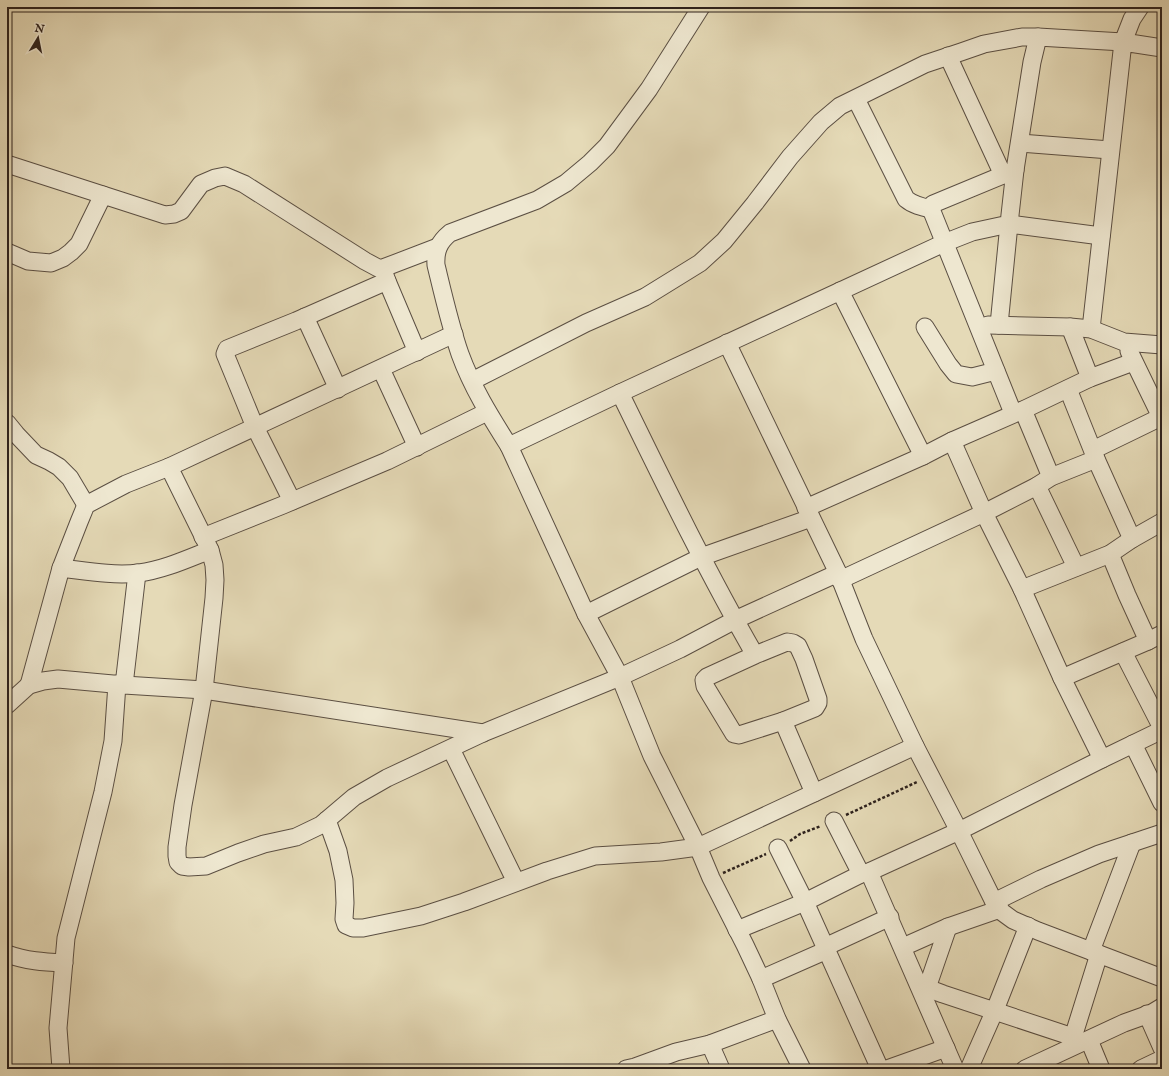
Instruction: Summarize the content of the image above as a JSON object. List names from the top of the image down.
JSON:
{
  "north": "top"
}
